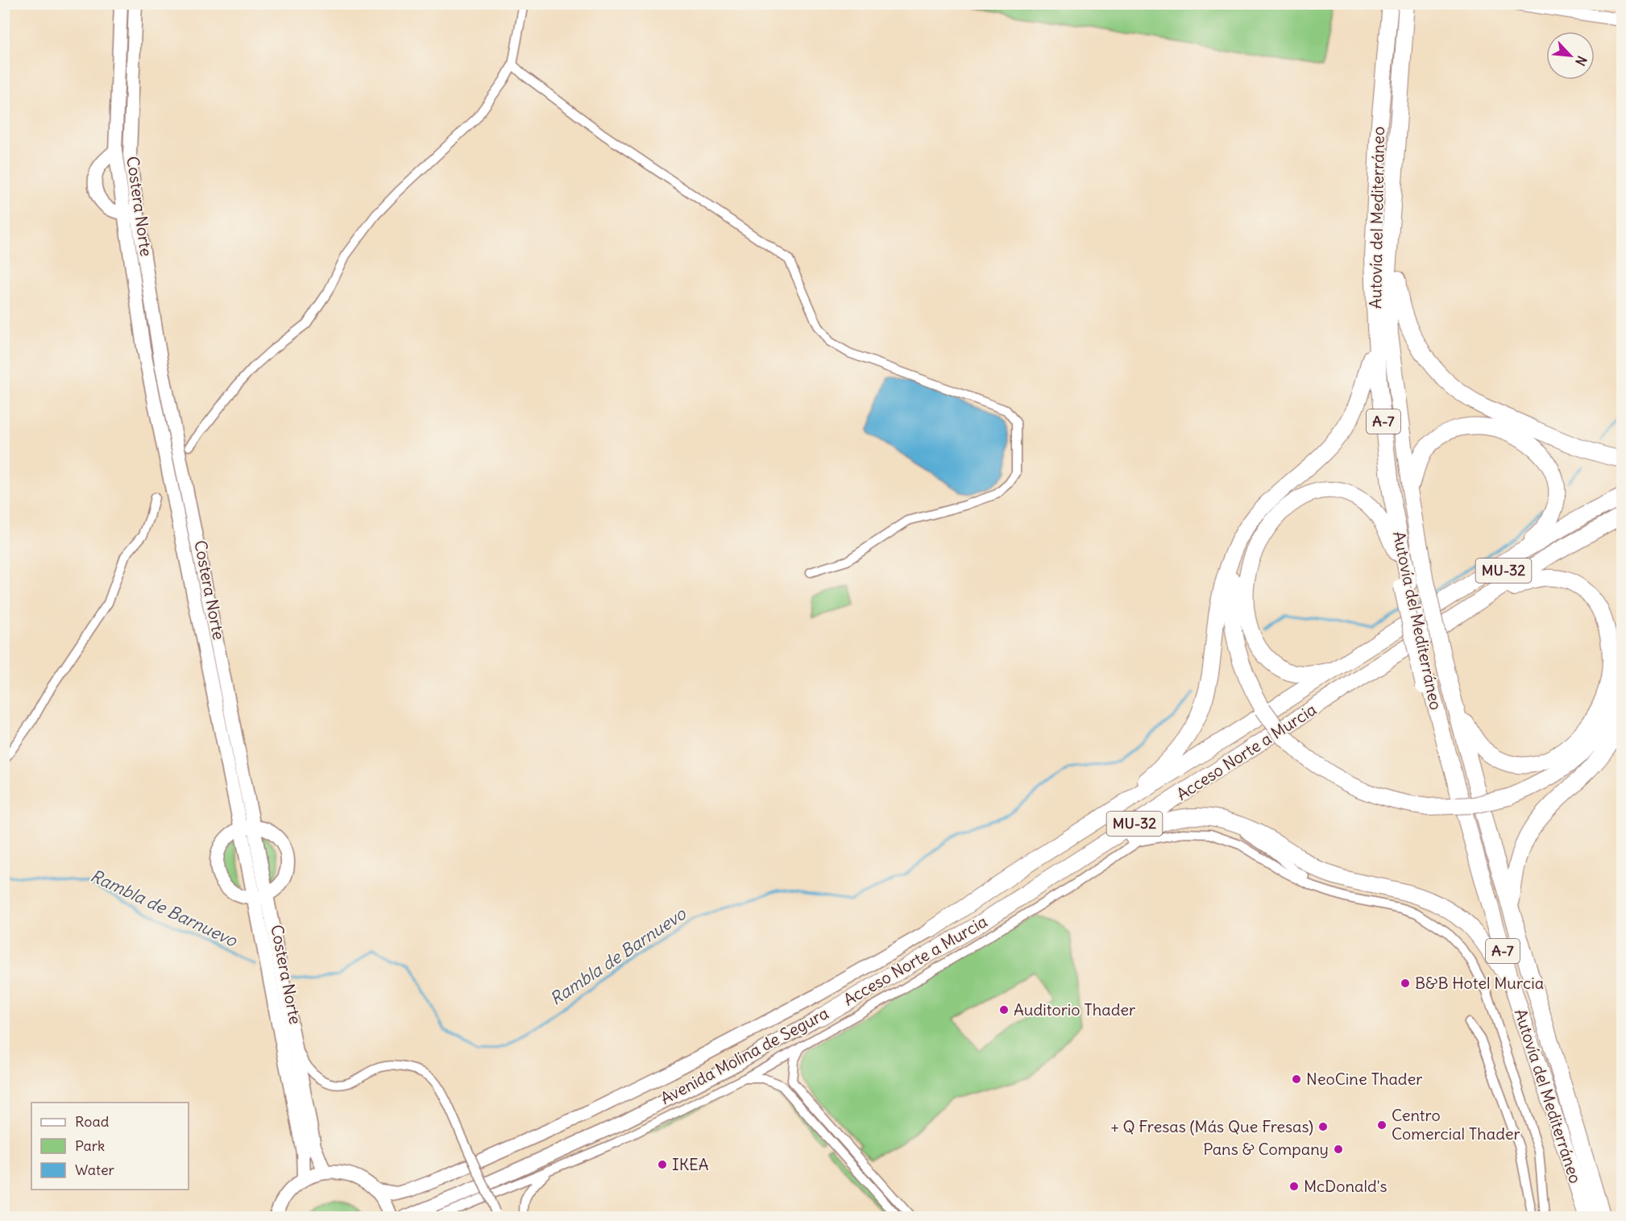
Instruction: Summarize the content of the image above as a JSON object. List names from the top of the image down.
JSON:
{
  "streets": {
    "highway": [
      "Autovía del Mediterráneo",
      "A-7",
      "MU-32",
      "Acceso Norte a Murcia"
    ],
    "main road": ["Costera Norte", "Avenida Molina de Segura"]
  },
  "crossings": [
    ["Acceso Norte a Murcia", "Avenida Molina de Segura"]
  ],
  "water": ["Rambla de Barnuevo"],
  "places": [
    "B&B Hotel Murcia",
    "Auditorio Thader",
    "NeoCine Thader",
    "Centro Comercial Thader",
    "+ Q Fresas (Más Que Fresas)",
    "Pans & Company",
    "IKEA",
    "McDonald's"
  ],
  "legend": ["Road", "Park", "Water"],
  "north": "bottom right"
}
